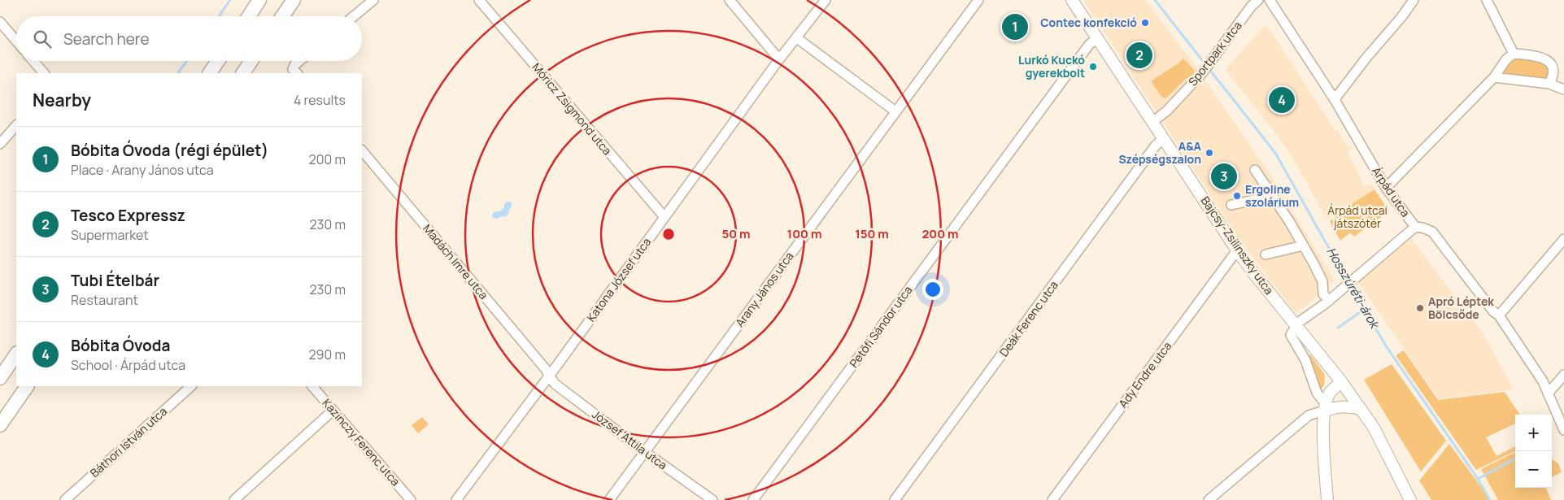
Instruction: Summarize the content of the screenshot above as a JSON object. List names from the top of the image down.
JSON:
{
  "streets": {
    "main road": ["Bajcsy-Zsilinszky utca"],
    "street": [
      "Sportpark utca",
      "Móricz Zsigmond utca",
      "Árpád utca",
      "Madách Imre utca",
      "Katona József utca",
      "Arany János utca",
      "Deák Ferenc utca",
      "Petőfi Sándor utca",
      "Ady Endre utca",
      "József Attila utca",
      "Báthori István utca",
      "Kazinczy Ferenc utca"
    ]
  },
  "crossings": [
    ["Sportpark utca", "Bajcsy-Zsilinszky utca"],
    ["Móricz Zsigmond utca", "Katona József utca"],
    ["Bajcsy-Zsilinszky utca", "Deák Ferenc utca"],
    ["Bajcsy-Zsilinszky utca", "Petőfi Sándor utca"],
    ["Bajcsy-Zsilinszky utca", "Ady Endre utca"],
    ["Madách Imre utca", "Katona József utca"],
    ["Madách Imre utca", "József Attila utca"],
    ["Katona József utca", "József Attila utca"],
    ["Arany János utca", "József Attila utca"]
  ],
  "water": ["Hosszúréti-árok"],
  "parks": ["Árpád utcai játszótér"],
  "places": [
    "Contec konfekció",
    "Lurkó Kuckó gyerekbolt",
    "A&A Szépségszalon",
    "Ergoline szolárium",
    "Apró Léptek Bölcsőde"
  ],
  "page": {
    "pins": [
      "1",
      "2",
      "4",
      "3"
    ],
    "search": "Search here",
    "heading": ["Nearby", "4 results"],
    "list": [
      {
        "mark": "1",
        "name": "Bóbita Óvoda (régi épület)",
        "note": "Place · Arany János utca",
        "value": "200 m"
      },
      {
        "mark": "2",
        "name": "Tesco Expressz",
        "note": "Supermarket",
        "value": "230 m"
      },
      {
        "mark": "3",
        "name": "Tubi Ételbár",
        "note": "Restaurant",
        "value": "230 m"
      },
      {
        "mark": "4",
        "name": "Bóbita Óvoda",
        "note": "School · Árpád utca",
        "value": "290 m"
      }
    ],
    "map_buttons": ["+", "−"]
  },
  "rings": [
    "50 m",
    "100 m",
    "150 m",
    "200 m"
  ]
}
